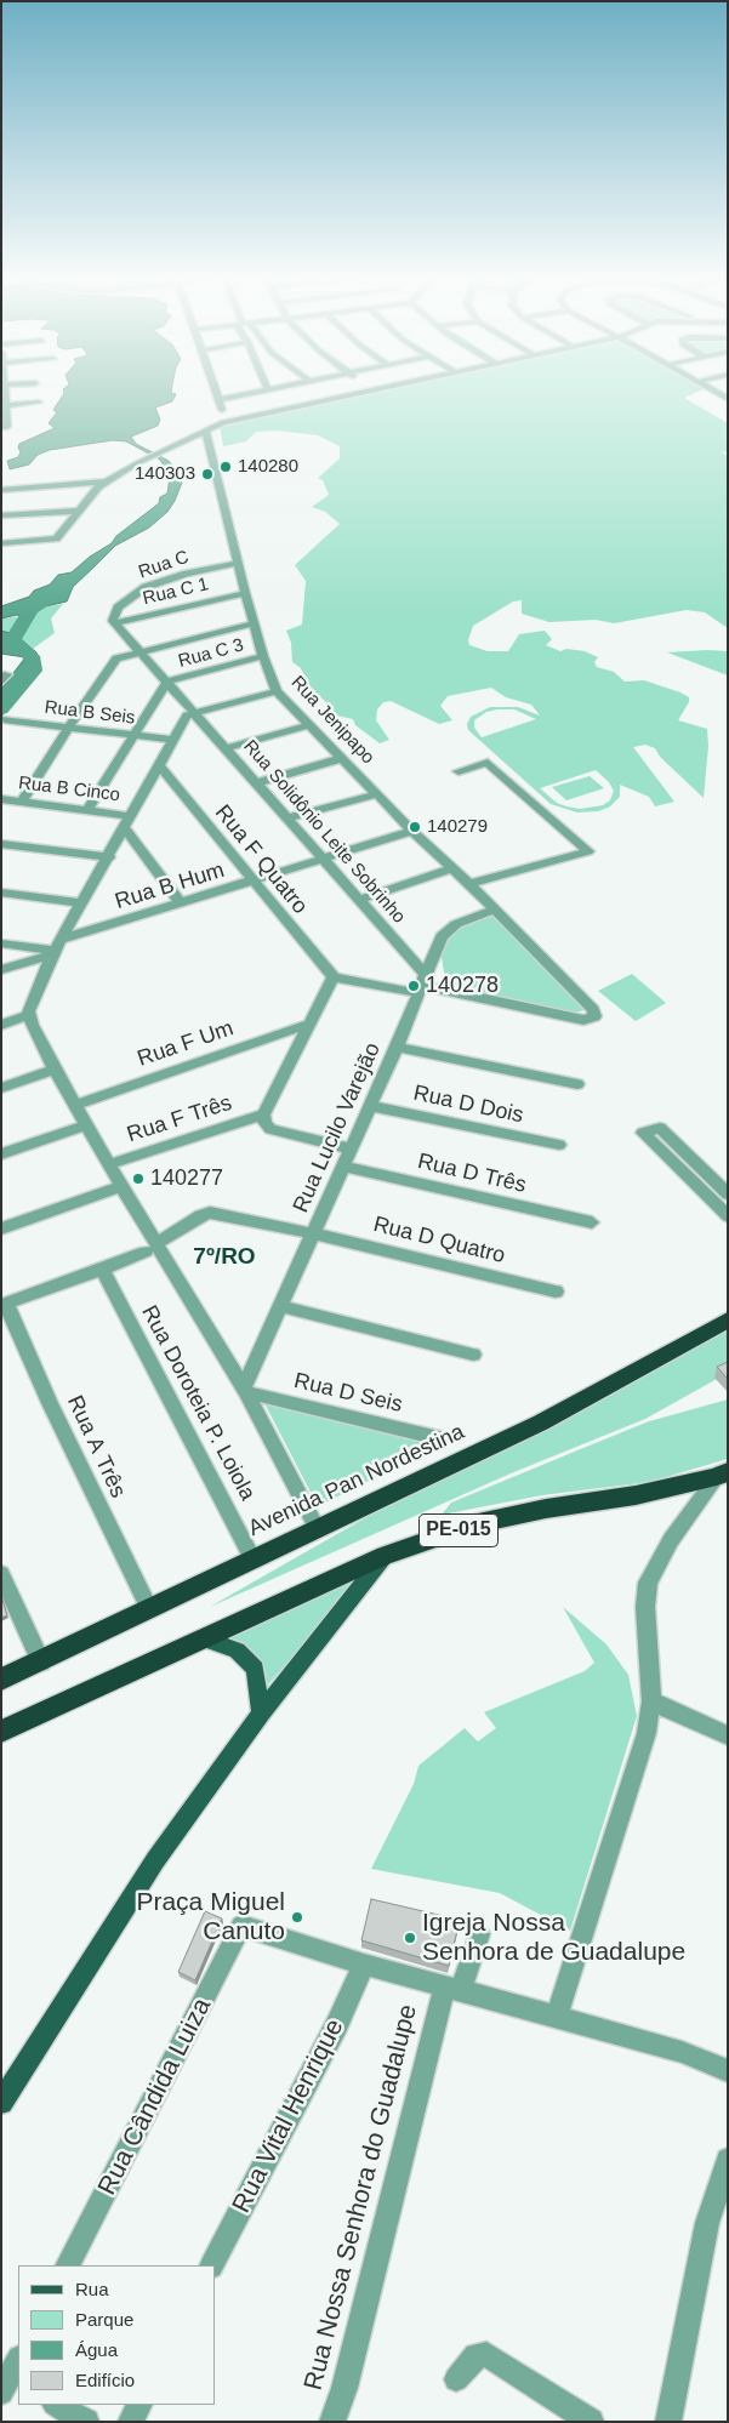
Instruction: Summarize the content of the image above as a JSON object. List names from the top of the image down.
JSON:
{
  "streets": {
    "highway": ["Avenida Pan Nordestina", "PE-015"],
    "street": [
      "Rua C",
      "Rua C 1",
      "Rua C 3",
      "Rua B Seis",
      "Rua Jenipapo",
      "Rua B Cinco",
      "Rua Solidônio Leite Sobrinho",
      "Rua F Quatro",
      "Rua B Hum",
      "Rua F Um",
      "Rua D Dois",
      "Rua F Três",
      "Rua Lucilo Varejão",
      "Rua D Três",
      "Rua D Quatro",
      "Rua D Seis",
      "Rua Doroteia P. Loiola",
      "Rua A Três",
      "Rua Cândida Luiza",
      "Rua Vital Henrique",
      "Rua Nossa Senhora do Guadalupe"
    ]
  },
  "crossings": [
    ["Rua C", "Rua C 1"],
    ["Rua C", "Rua Jenipapo"],
    ["Rua C", "Rua Solidônio Leite Sobrinho"],
    ["Rua C 1", "Rua Jenipapo"],
    ["Rua C 1", "Rua Solidônio Leite Sobrinho"],
    ["Rua C 3", "Rua Jenipapo"],
    ["Rua C 3", "Rua Solidônio Leite Sobrinho"],
    ["Rua Jenipapo", "Rua Solidônio Leite Sobrinho"],
    ["Rua Jenipapo", "Rua B Hum"],
    ["Rua Jenipapo", "Rua Lucilo Varejão"],
    ["Rua Solidônio Leite Sobrinho", "Rua B Hum"],
    ["Rua Solidônio Leite Sobrinho", "Rua Lucilo Varejão"],
    ["Rua F Quatro", "Rua B Hum"],
    ["Rua D Dois", "Rua Lucilo Varejão"],
    ["Rua Lucilo Varejão", "Rua D Três"],
    ["Rua Lucilo Varejão", "Rua D Quatro"],
    ["Rua Lucilo Varejão", "Rua D Seis"],
    ["Rua D Quatro", "Rua Doroteia P. Loiola"],
    ["Rua D Quatro", "Rua A Três"],
    ["Rua Doroteia P. Loiola", "Avenida Pan Nordestina"],
    ["Rua A Três", "Avenida Pan Nordestina"],
    ["Rua Cândida Luiza", "Rua Vital Henrique"]
  ],
  "districts": ["7º/RO"],
  "places": [
    "140280",
    "140303",
    "140279",
    "140278",
    "140277",
    "Praça Miguel Canuto",
    "Igreja Nossa Senhora de Guadalupe"
  ],
  "legend": [
    "Rua",
    "Parque",
    "Água",
    "Edifício"
  ]
}
